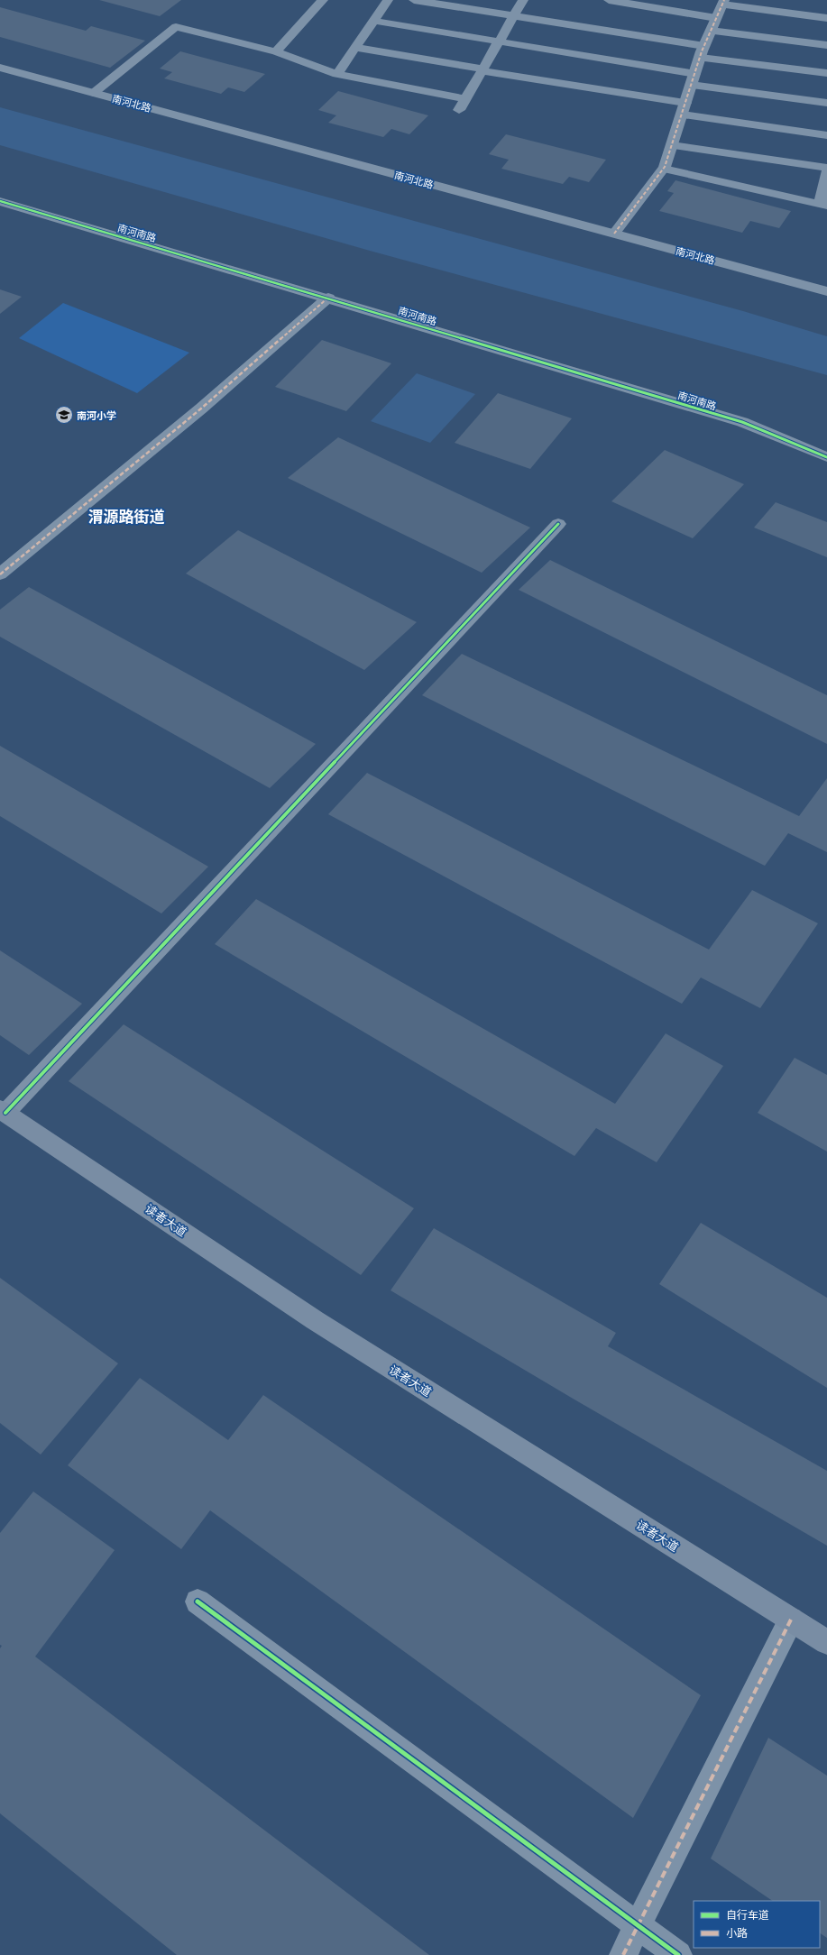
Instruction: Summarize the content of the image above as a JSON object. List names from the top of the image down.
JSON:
{
  "streets": {
    "main road": ["读者大道"],
    "street": ["南河北路", "南河南路"]
  },
  "districts": ["渭源路街道"],
  "places": {
    "school or university": ["南河小学"]
  },
  "legend": ["自行车道", "小路"]
}
